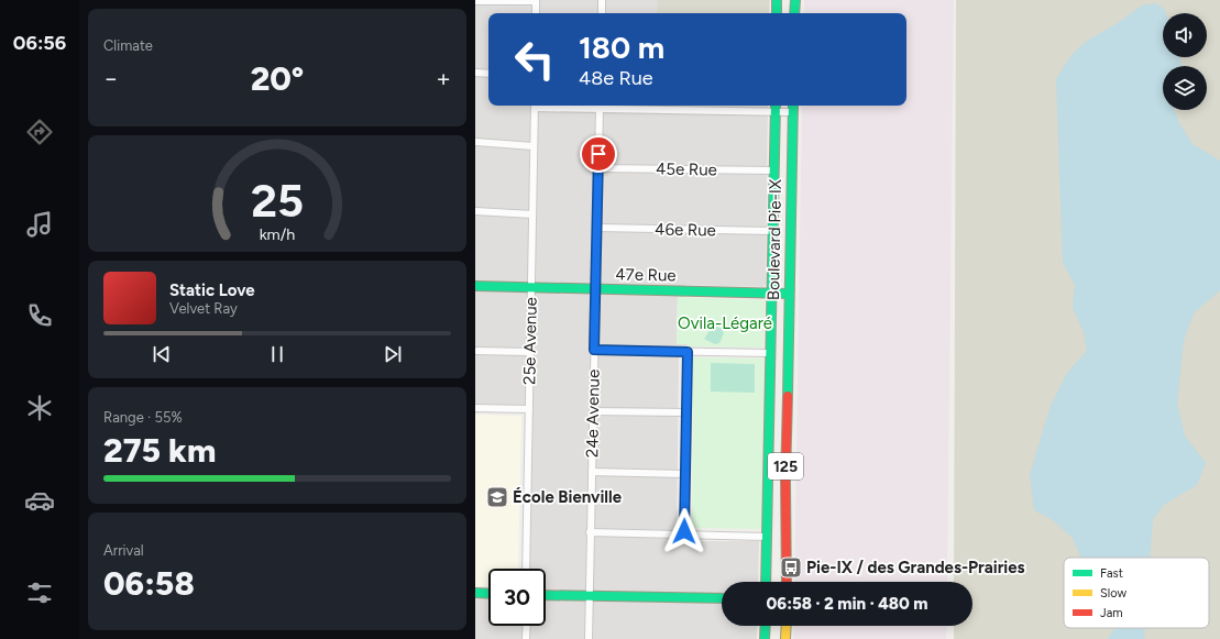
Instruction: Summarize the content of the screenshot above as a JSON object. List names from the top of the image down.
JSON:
{
  "streets": {
    "main road": ["Boulevard Pie-IX", "47e Rue", "125"],
    "street": [
      "45e Rue",
      "46e Rue",
      "25e Avenue",
      "24e Avenue"
    ]
  },
  "crossings": [
    ["45e Rue", "Boulevard Pie-IX"],
    ["45e Rue", "24e Avenue"],
    ["46e Rue", "Boulevard Pie-IX"],
    ["46e Rue", "24e Avenue"],
    ["Boulevard Pie-IX", "47e Rue"],
    ["47e Rue", "25e Avenue"],
    ["47e Rue", "24e Avenue"]
  ],
  "parks": ["Ovila-Légaré"],
  "places": {
    "school or university": ["École Bienville"],
    "bus stop": ["Pie-IX / des Grandes-Prairies"]
  },
  "legend": ["Fast", "Slow", "Jam"],
  "page": {
    "tabs": "06:56",
    "tile": [
      "Climate",
      ["Range · 55%", "275 km"],
      ["Arrival", "06:58"]
    ],
    "turn": ["180 m", "48e Rue"],
    "heat": ["−", "20°", "+"],
    "song": ["Static Love", "Velvet Ray"],
    "limit": "30",
    "trip": "06:58 · 2 min · 480 m",
    "gauge": ["25", "km/h"]
  }
}
